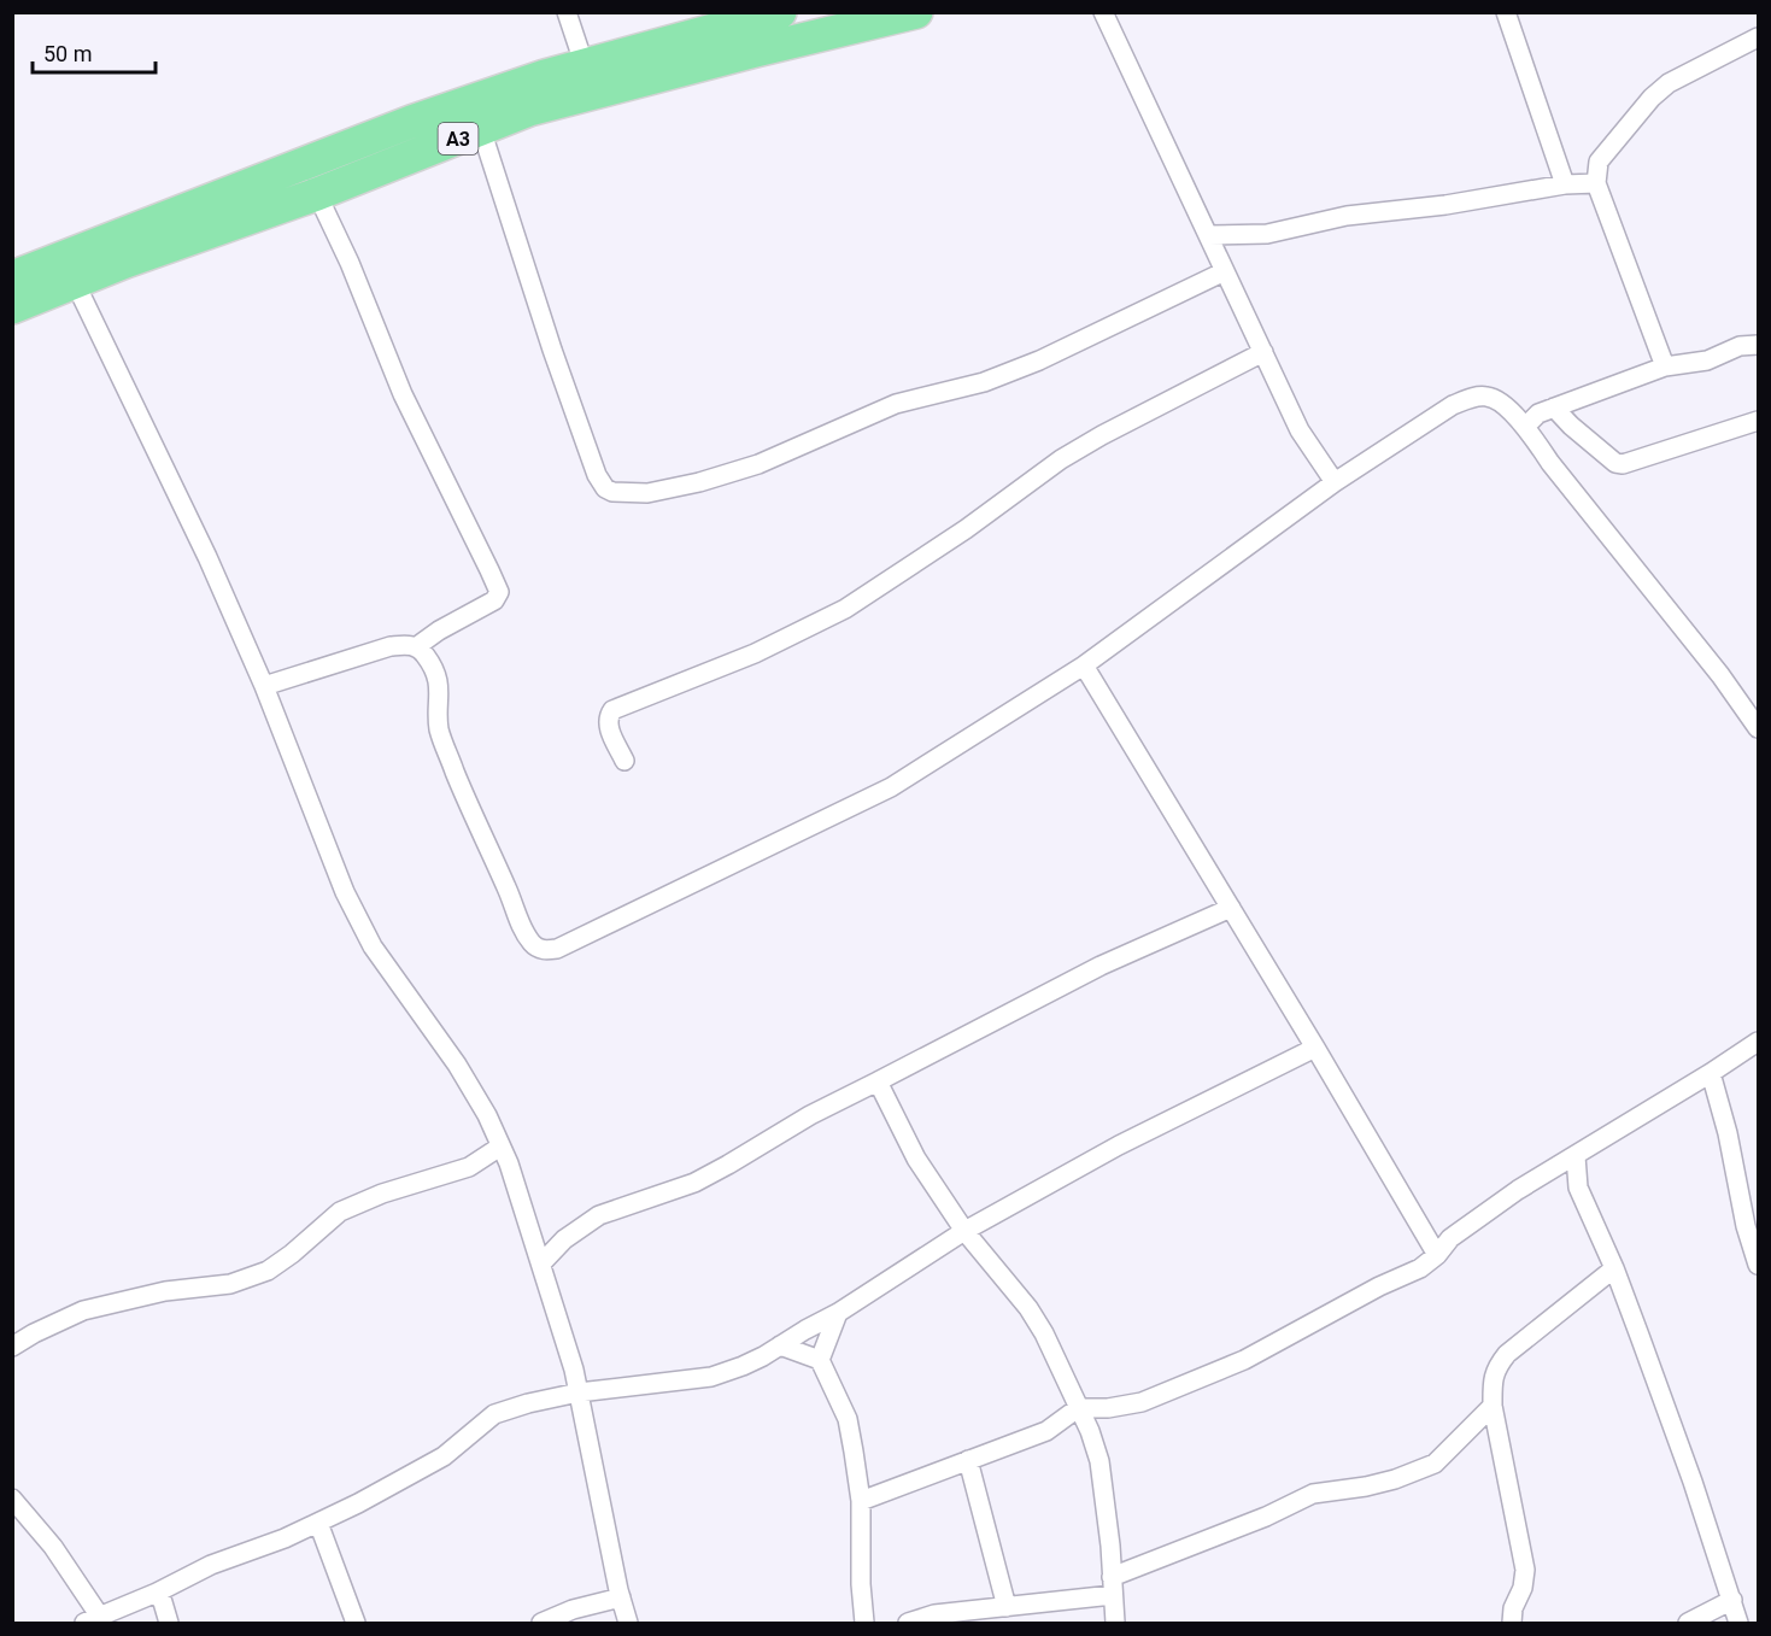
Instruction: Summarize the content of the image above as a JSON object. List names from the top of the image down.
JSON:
{
  "streets": {
    "highway": ["A3"]
  },
  "scale_bar": "50 m"
}
